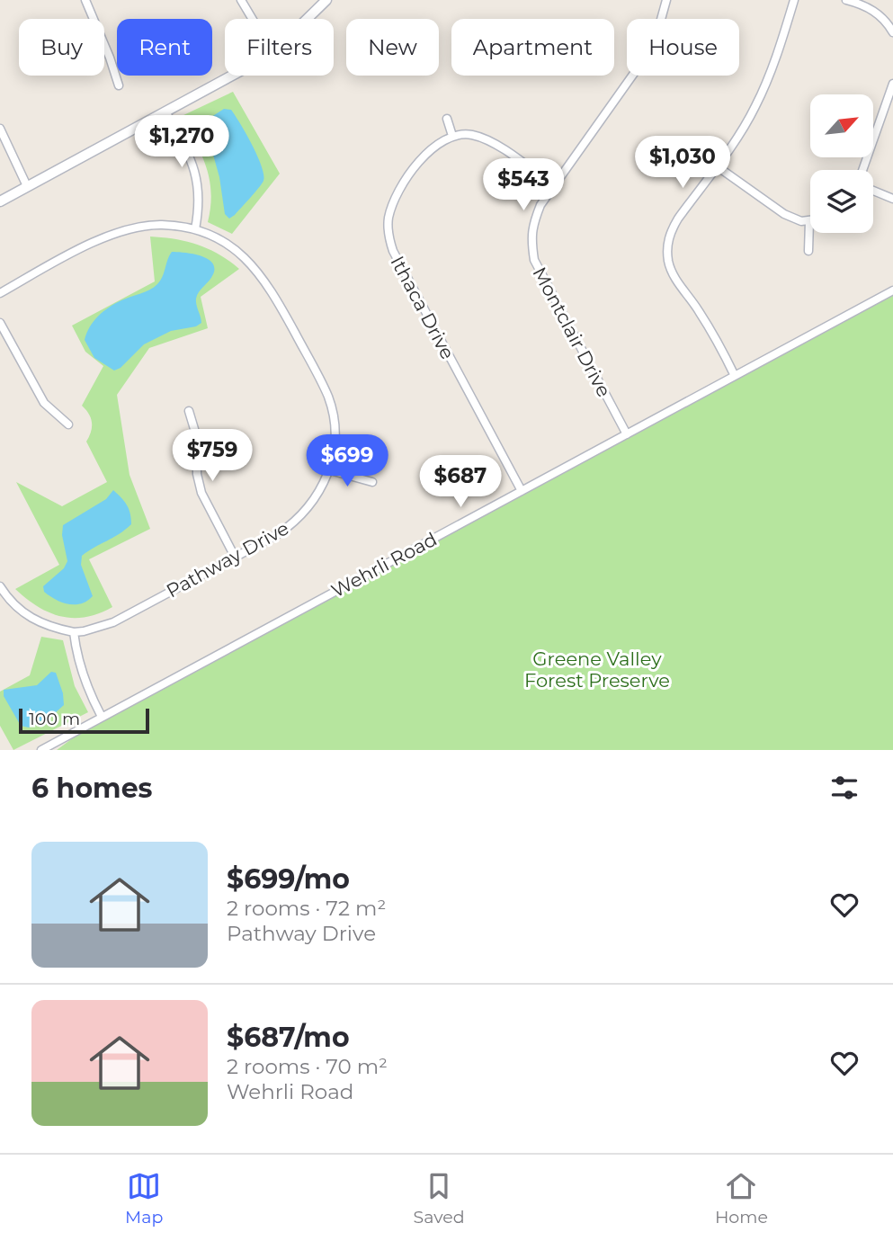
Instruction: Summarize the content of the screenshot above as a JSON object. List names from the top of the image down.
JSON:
{
  "streets": {
    "street": [
      "Ithaca Drive",
      "Montclair Drive",
      "Pathway Drive",
      "Wehrli Road"
    ]
  },
  "crossings": [
    ["Ithaca Drive", "Wehrli Road"],
    ["Montclair Drive", "Wehrli Road"]
  ],
  "parks": ["Greene Valley Forest Preserve"],
  "scale_bar": "100 m",
  "north": "top right",
  "page": {
    "chip": [
      "Buy",
      "Rent",
      "Filters",
      "New",
      "Apartment",
      "House"
    ],
    "price": [
      "$1,270",
      "$1,030",
      "$543",
      "$759",
      "$699",
      "$687"
    ],
    "scale": "100 m",
    "heading": "6 homes",
    "list": [
      {
        "name": "$699/mo",
        "note": "2 rooms · 72 m² · Pathway Drive"
      },
      {
        "name": "$687/mo",
        "note": "2 rooms · 70 m² · Wehrli Road"
      }
    ],
    "tabs": ["Map", "Saved", "Home"]
  }
}
